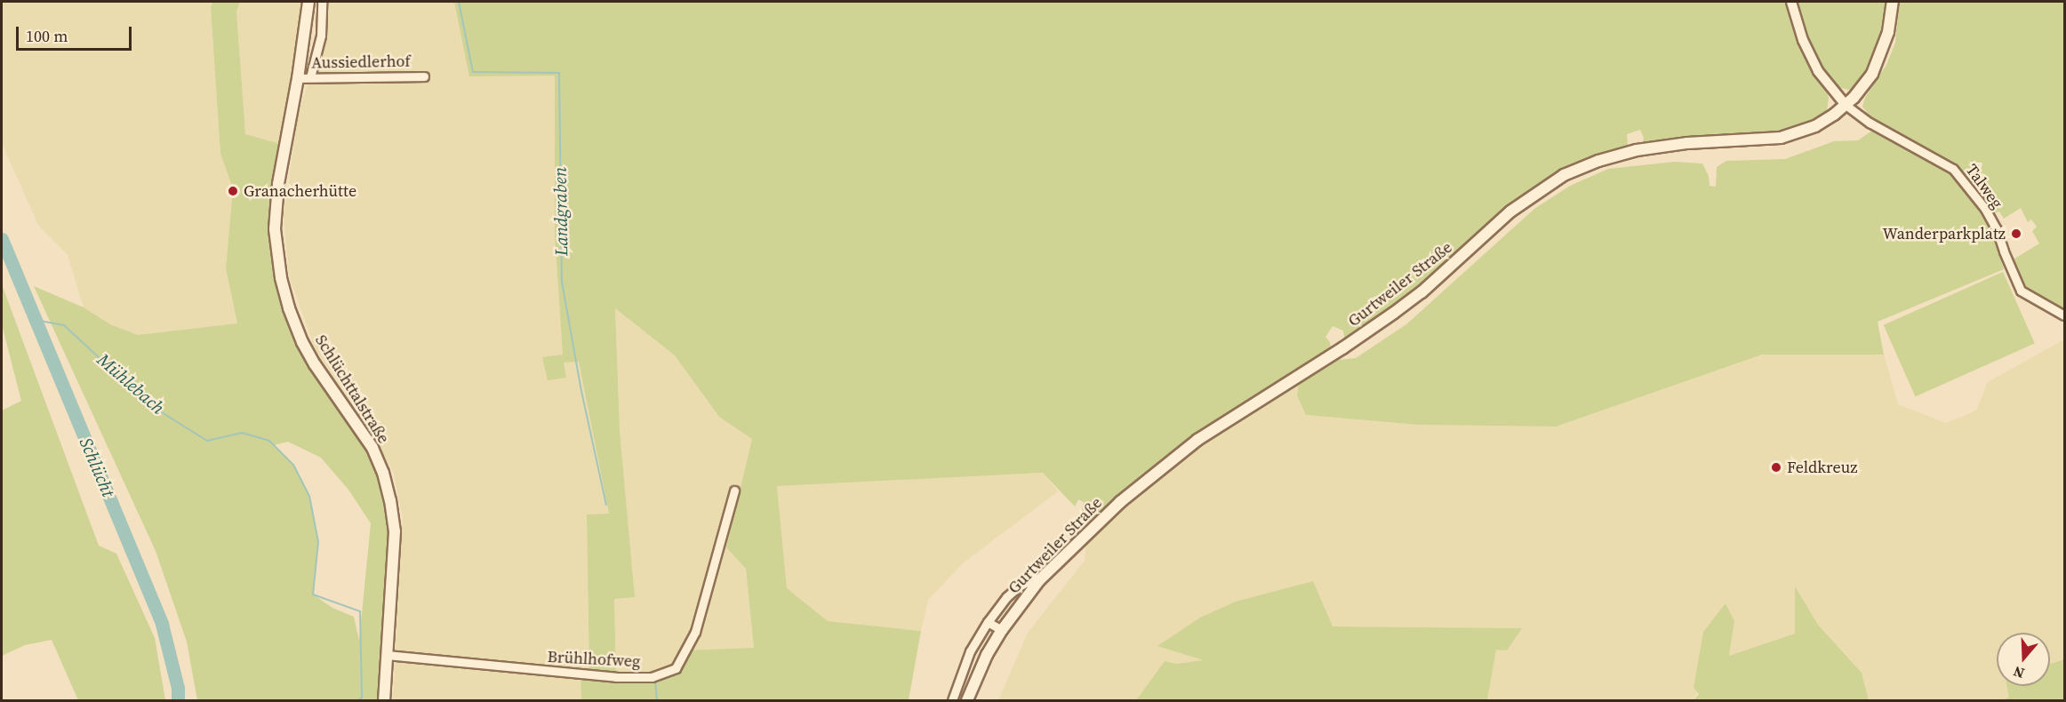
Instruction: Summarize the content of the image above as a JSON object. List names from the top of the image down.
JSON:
{
  "streets": {
    "main road": ["Gurtweiler Straße", "Schlüchttalstraße"],
    "street": ["Aussiedlerhof", "Talweg", "Brühlhofweg"]
  },
  "crossings": [
    ["Aussiedlerhof", "Schlüchttalstraße"],
    ["Talweg", "Gurtweiler Straße"],
    ["Schlüchttalstraße", "Brühlhofweg"]
  ],
  "water": ["Landgraben", "Mühlebach", "Schlücht"],
  "places": ["Granacherhütte", "Wanderparkplatz", "Feldkreuz"],
  "scale_bar": "100 m",
  "north": "bottom"
}
